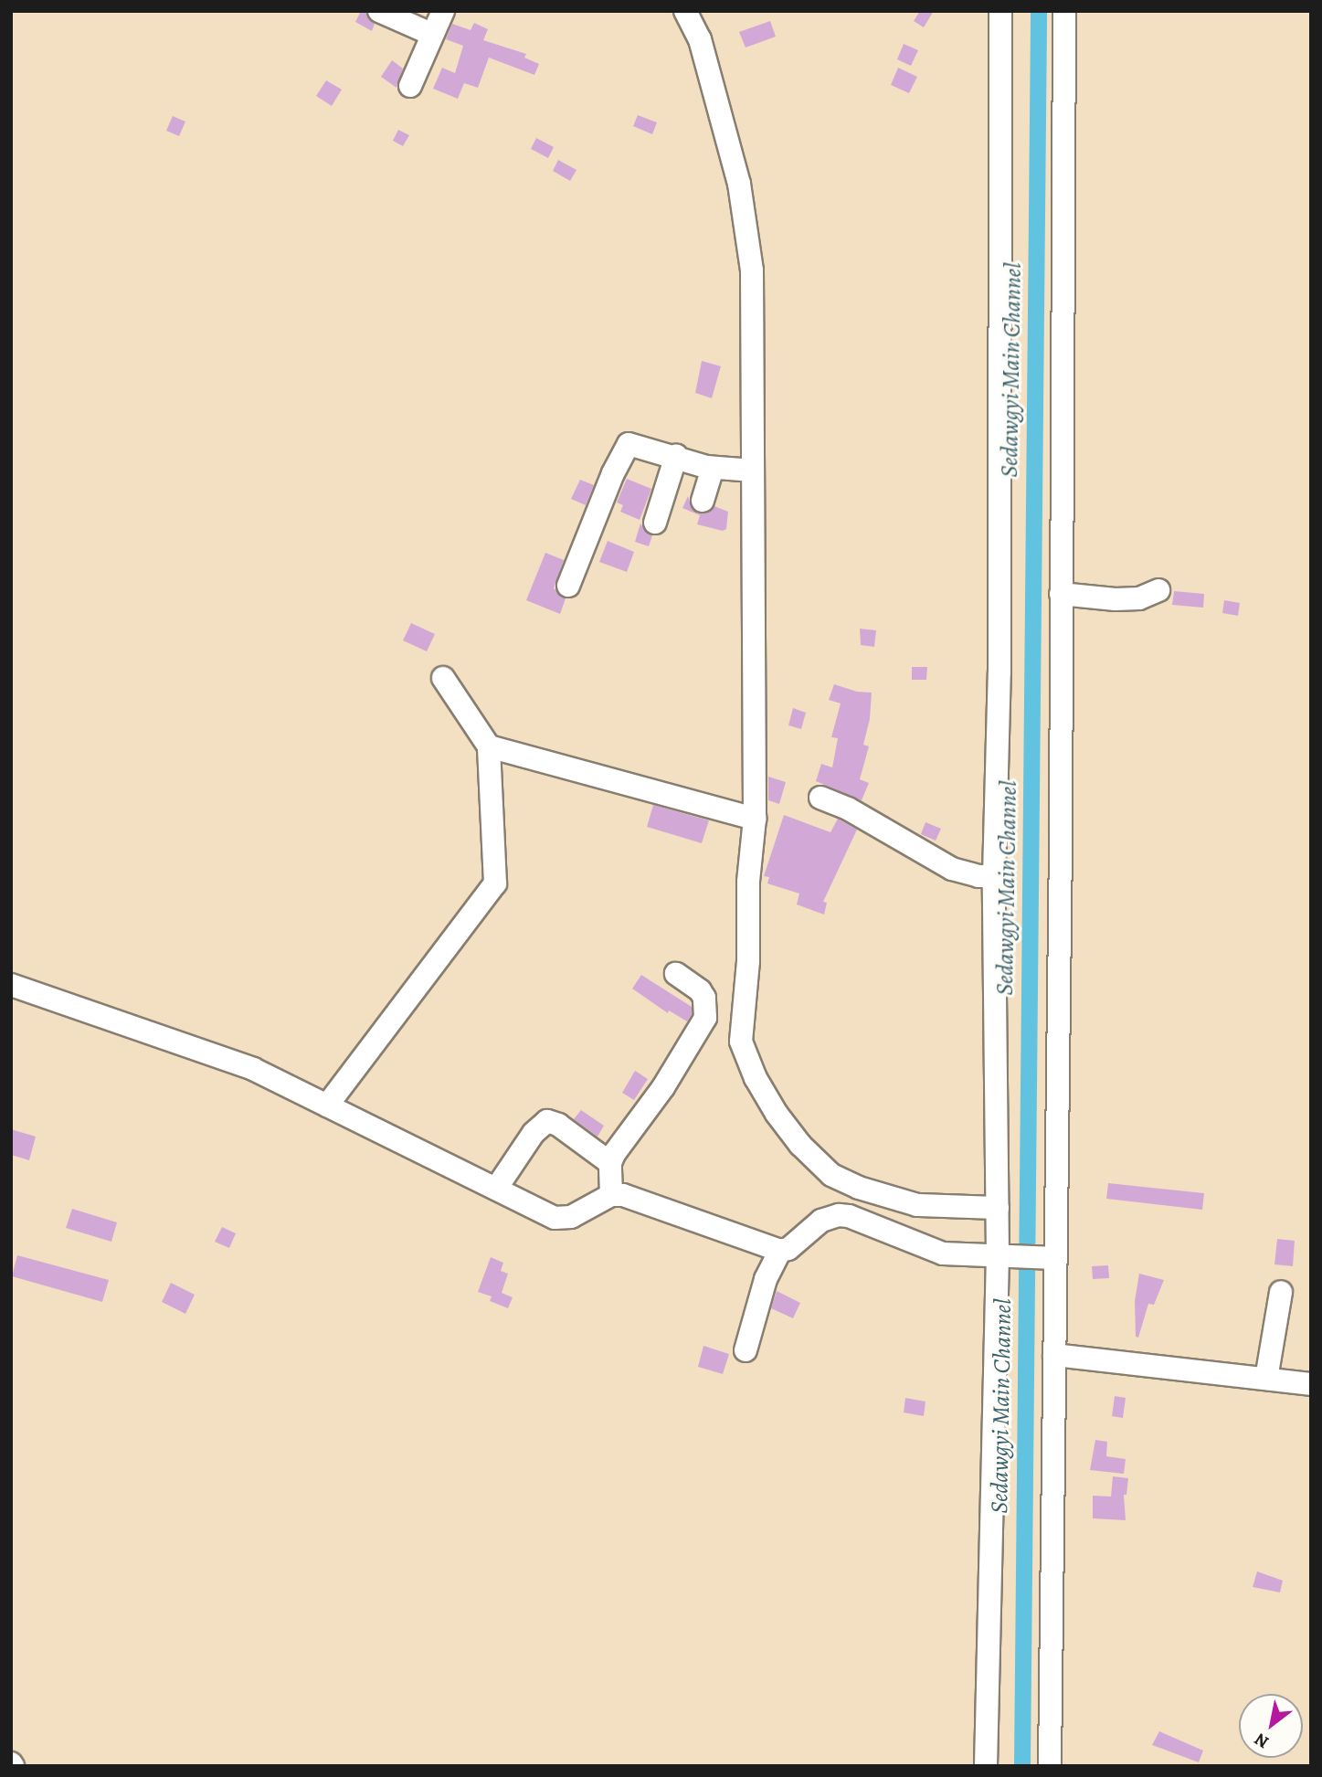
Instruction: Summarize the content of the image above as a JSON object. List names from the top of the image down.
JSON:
{
  "water": ["Sedawgyi Main Channel"],
  "north": "bottom left"
}
